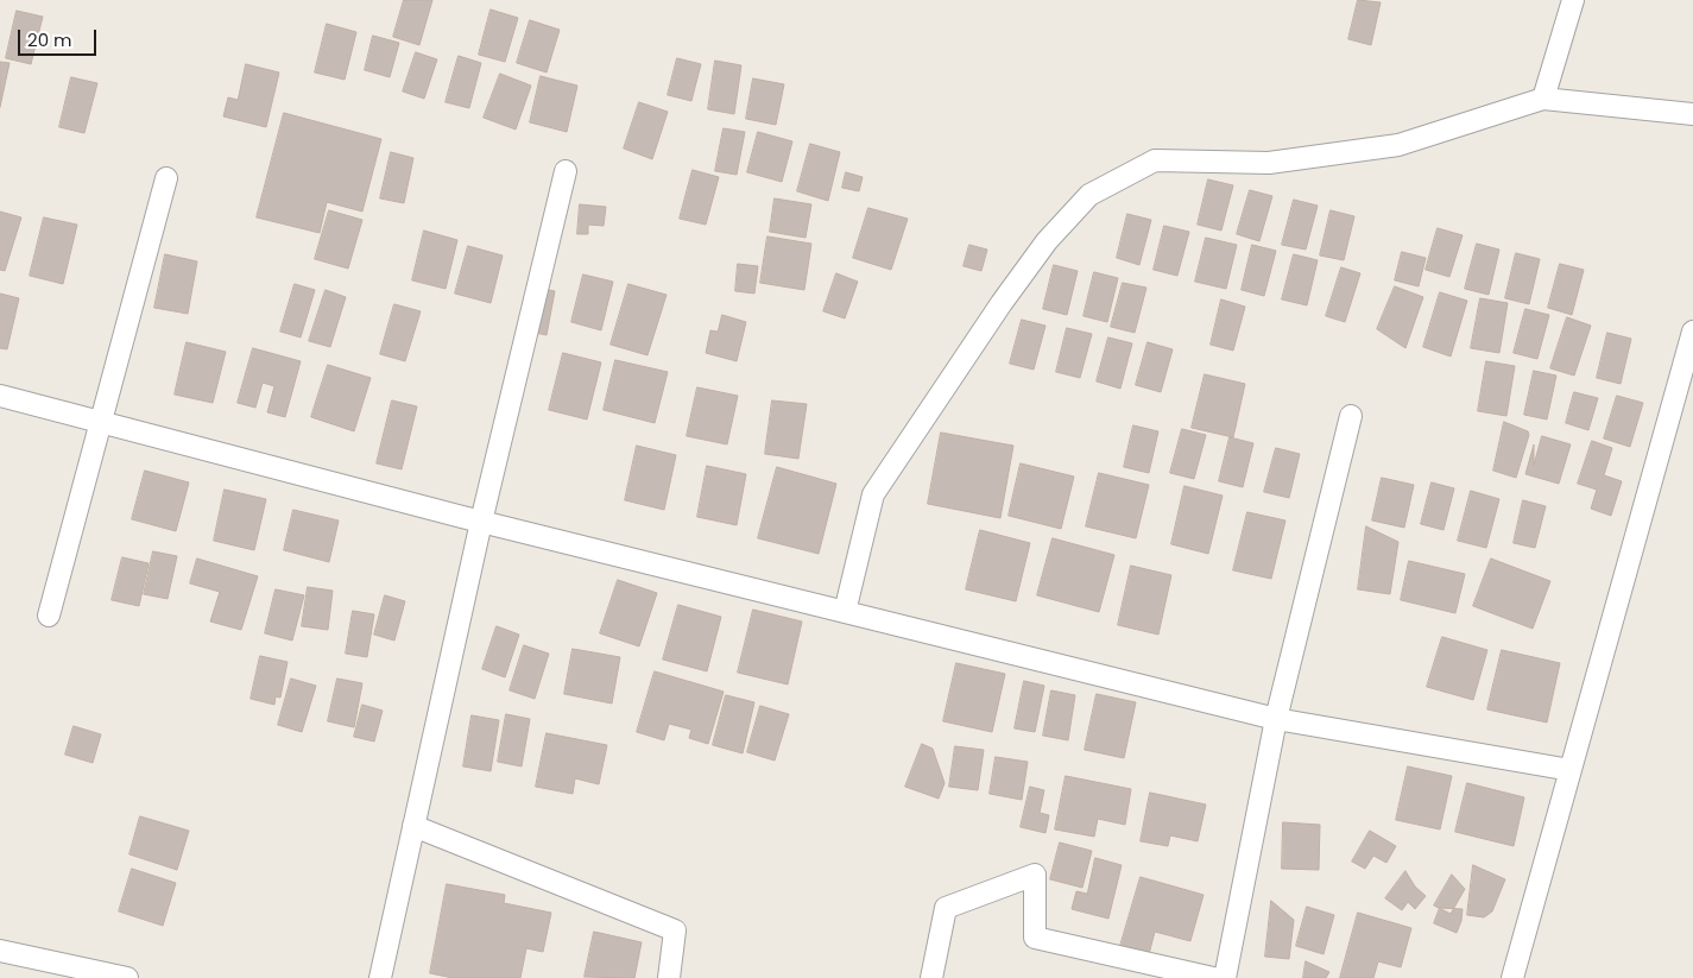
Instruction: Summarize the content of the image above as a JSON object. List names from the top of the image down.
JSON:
{
  "scale_bar": "20 m"
}
